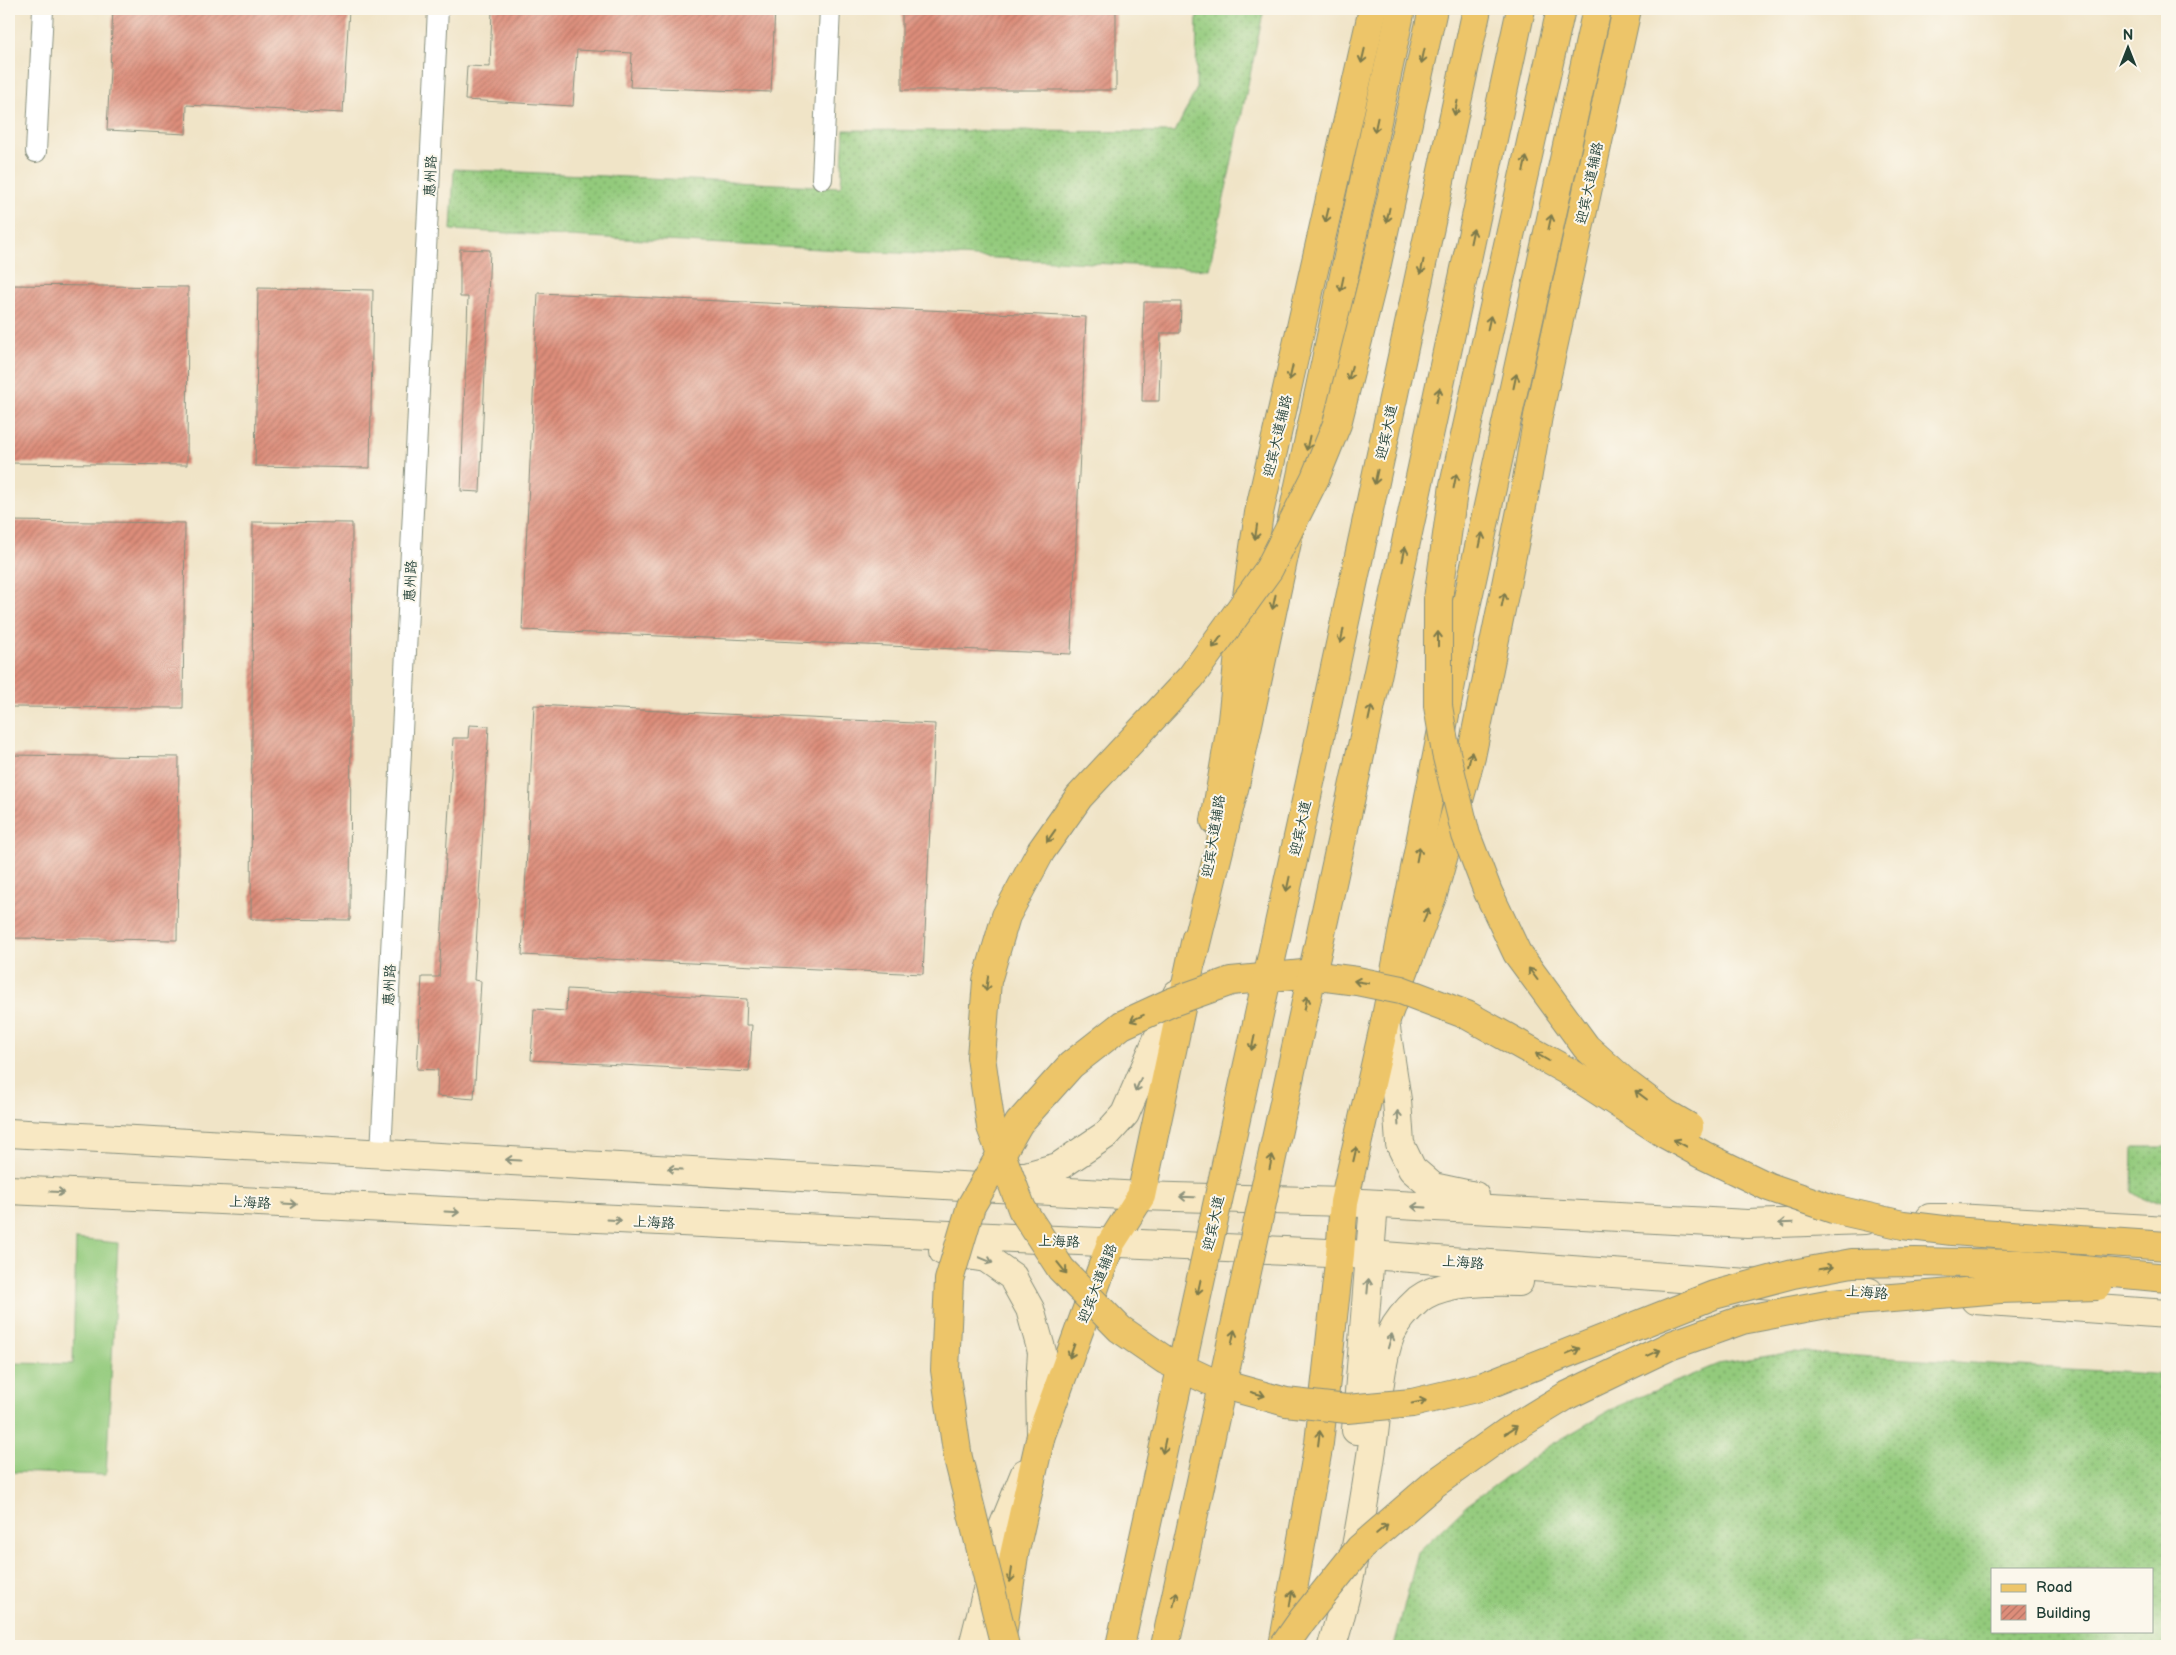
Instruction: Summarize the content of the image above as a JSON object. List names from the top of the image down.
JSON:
{
  "streets": {
    "main road": ["迎宾大道辅路", "迎宾大道", "上海路"],
    "street": ["惠州路"]
  },
  "crossings": [
    ["迎宾大道辅路", "上海路"]
  ],
  "legend": ["Road", "Building"],
  "north": "top"
}
